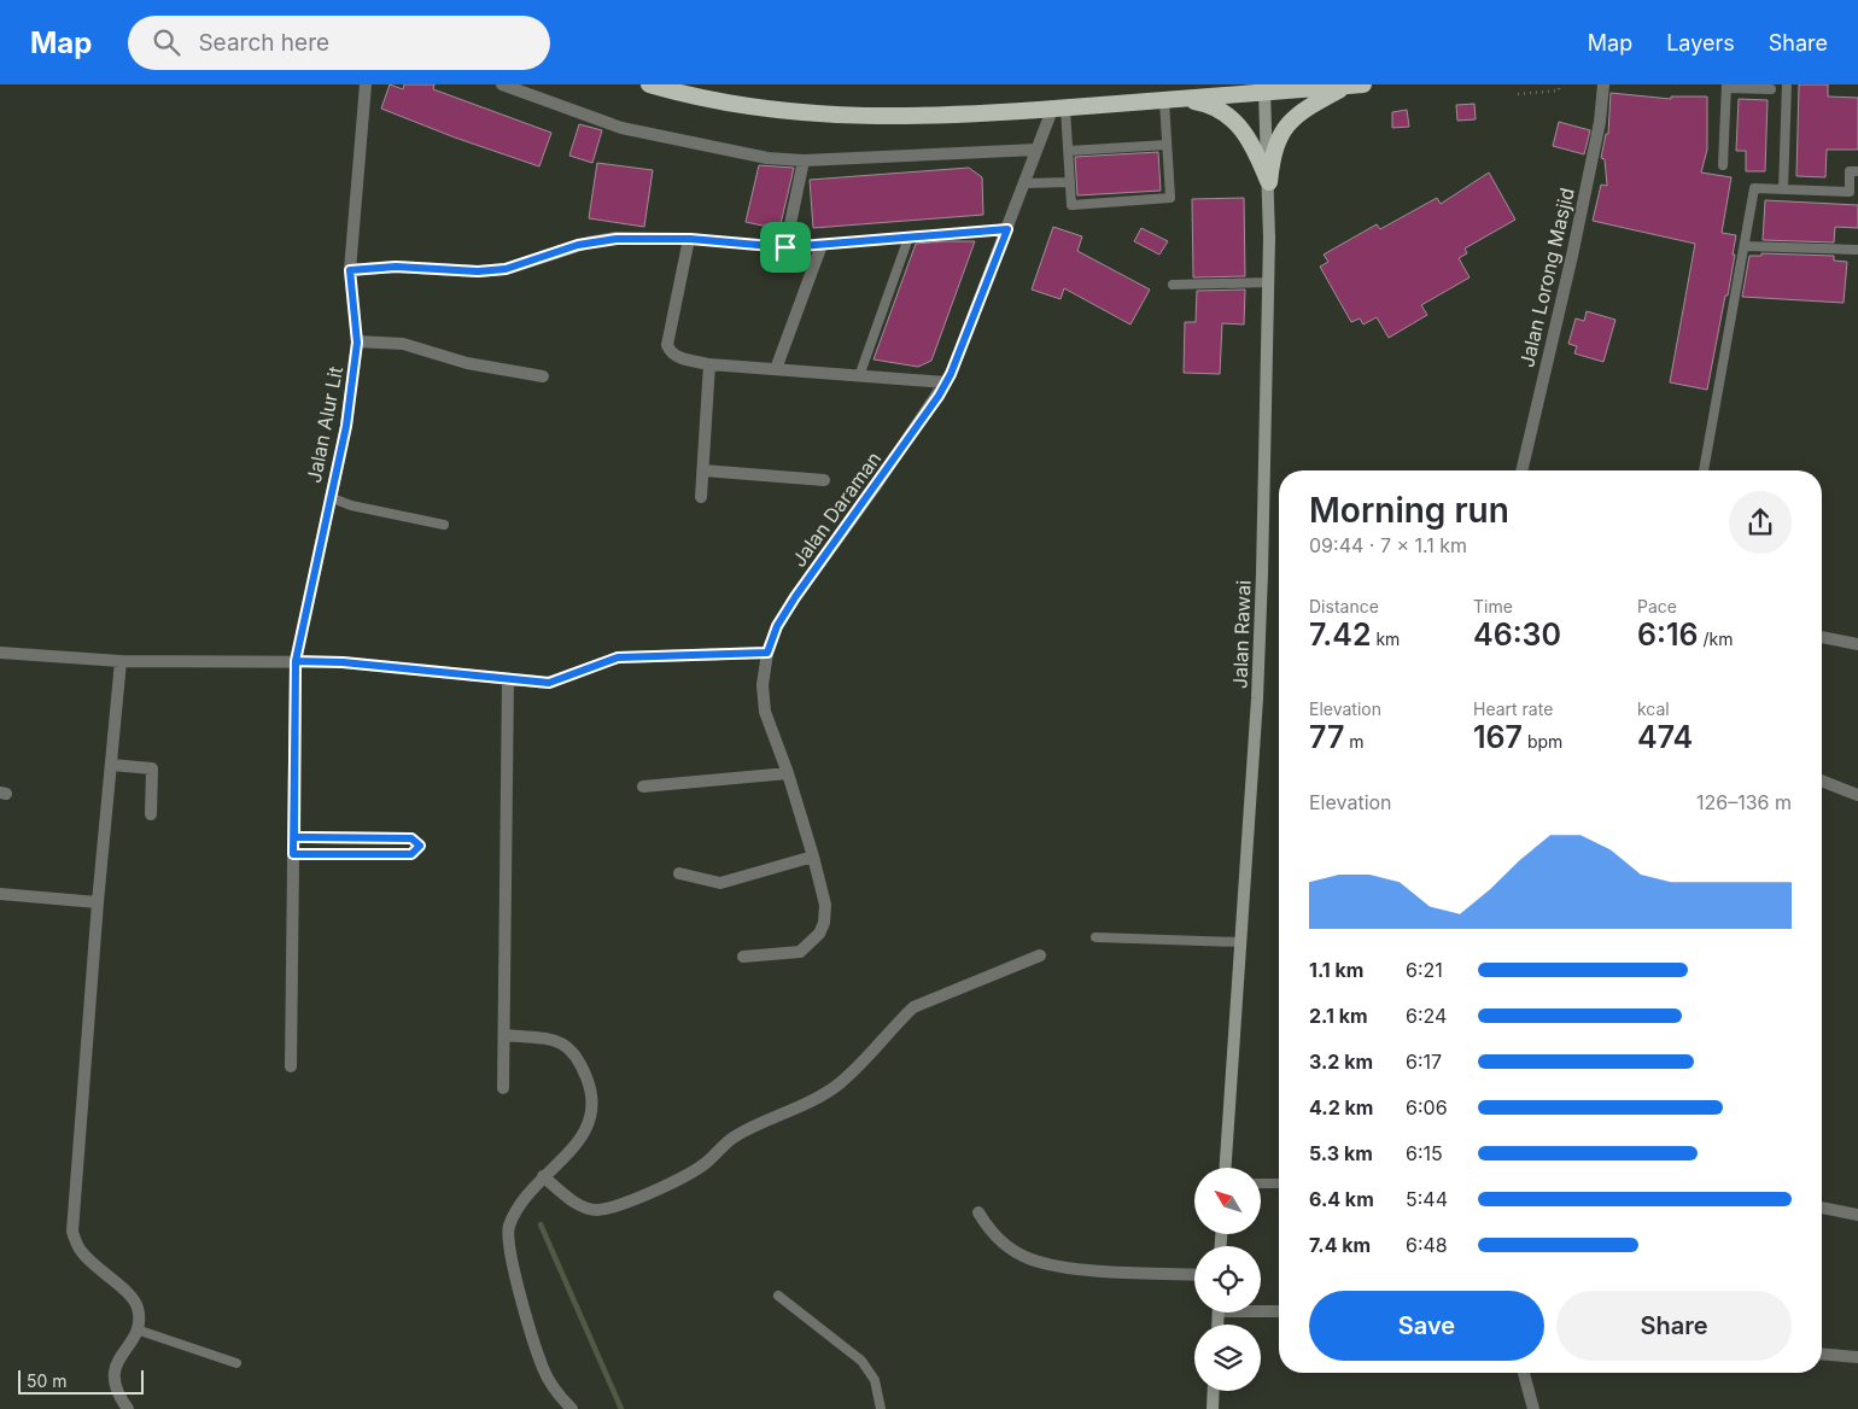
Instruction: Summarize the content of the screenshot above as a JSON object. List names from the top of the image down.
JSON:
{
  "streets": {
    "main road": ["Jalan Rawai"],
    "street": ["Jalan Lorong Masjid", "Jalan Alur Lit", "Jalan Daraman"]
  },
  "scale_bar": "50 m",
  "north": "top left",
  "page": {
    "header": "Map",
    "search": "Search here",
    "nav": ["Map", "Layers", "Share"],
    "heading": ["Morning run", "09:44 · 7 × 1.1 km"],
    "stats": [
      ["Distance", "7.42 km"],
      ["Time", "46:30"],
      ["Pace", "6:16 /km"],
      ["Elevation", "77 m"],
      ["Heart rate", "167 bpm"],
      ["kcal", "474"]
    ],
    "chart": ["Elevation", "126–136 m"],
    "list": [
      {
        "name": "1.1 km",
        "note": "6:21"
      },
      {
        "name": "2.1 km",
        "note": "6:24"
      },
      {
        "name": "3.2 km",
        "note": "6:17"
      },
      {
        "name": "4.2 km",
        "note": "6:06"
      },
      {
        "name": "5.3 km",
        "note": "6:15"
      },
      {
        "name": "6.4 km",
        "note": "5:44"
      },
      {
        "name": "7.4 km",
        "note": "6:48"
      }
    ],
    "buttons": ["Save", "Share"],
    "scale": "50 m"
  }
}
